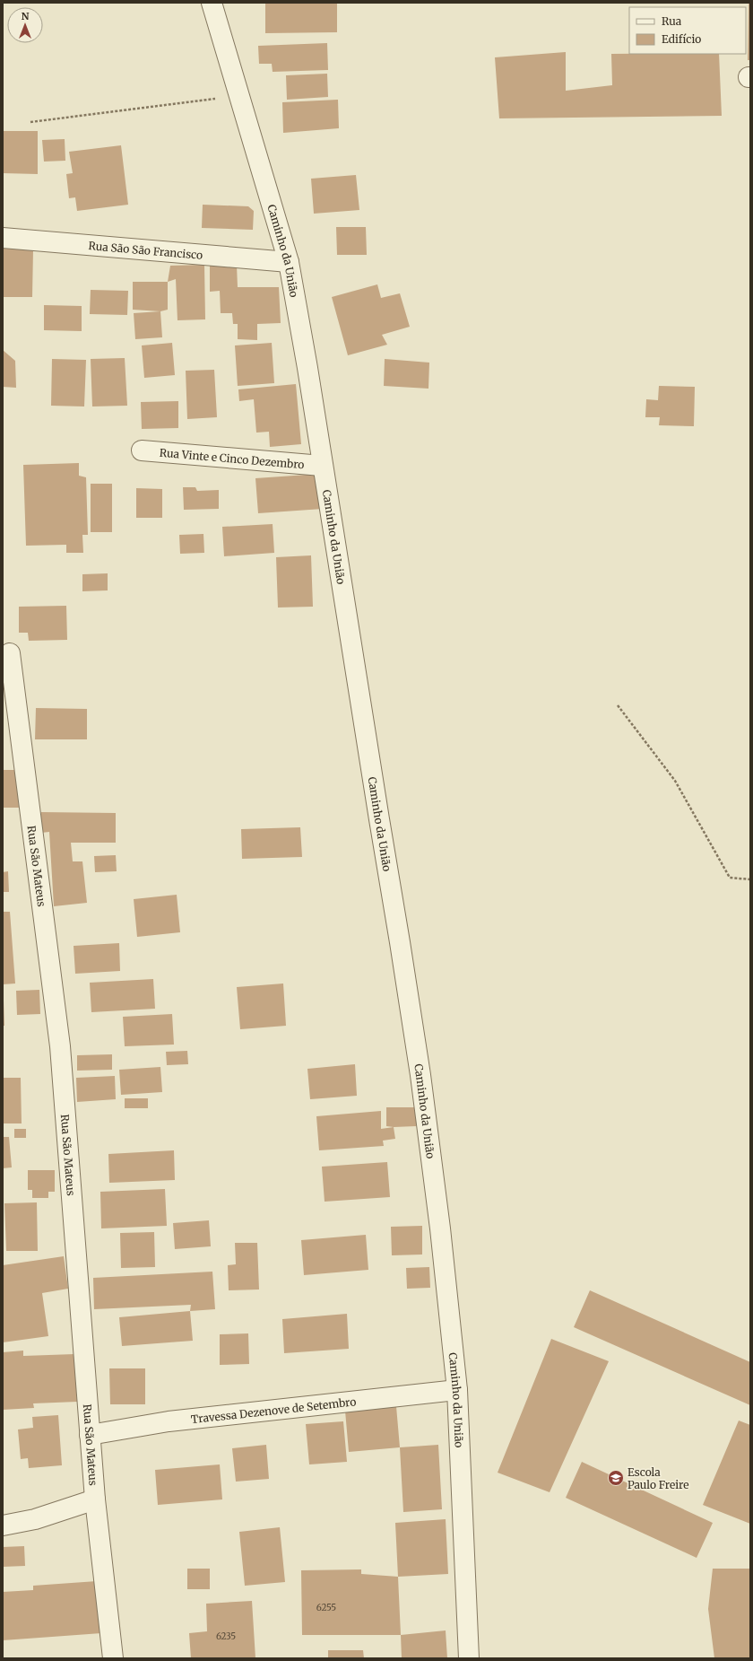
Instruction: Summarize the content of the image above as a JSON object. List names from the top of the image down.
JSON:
{
  "streets": {
    "street": [
      "Rua São São Francisco",
      "Caminho da União",
      "Rua Vinte e Cinco Dezembro",
      "Rua São Mateus",
      "Travessa Dezenove de Setembro"
    ]
  },
  "crossings": [
    ["Rua São São Francisco", "Caminho da União"],
    ["Caminho da União", "Rua Vinte e Cinco Dezembro"],
    ["Caminho da União", "Travessa Dezenove de Setembro"],
    ["Rua São Mateus", "Travessa Dezenove de Setembro"]
  ],
  "places": {
    "school or university": ["Escola Paulo Freire"]
  },
  "house_numbers": ["6255", "6235"],
  "legend": ["Rua", "Edifício"],
  "north": "top"
}
